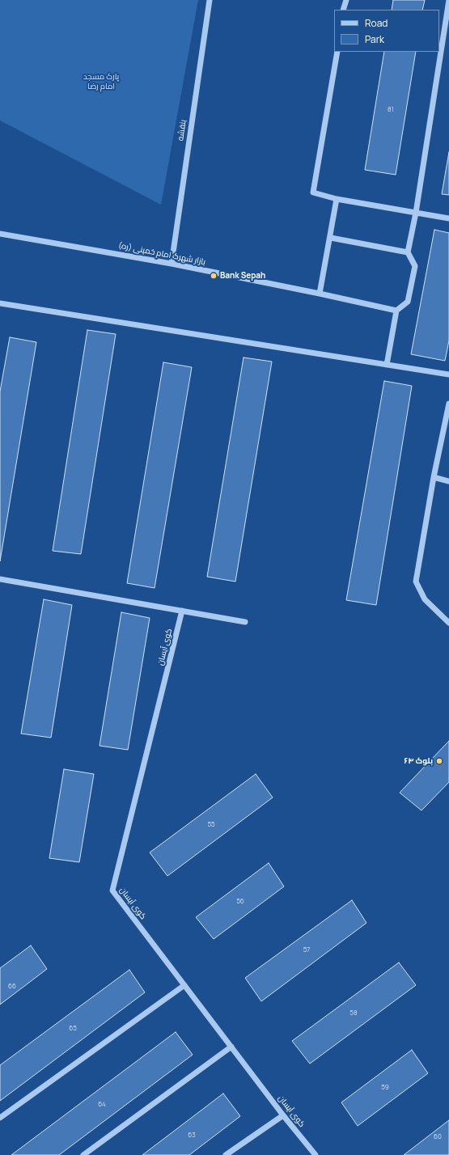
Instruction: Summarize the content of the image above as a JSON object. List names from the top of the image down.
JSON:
{
  "streets": {
    "street": ["بنفشه", "بازار شهرک امام خمینی (ره)", "کوی آیسان"]
  },
  "crossings": [
    ["بنفشه", "بازار شهرک امام خمینی (ره)"]
  ],
  "parks": ["پارک مسجد امام رضا"],
  "places": ["Bank Sepah", "بلوک ۶۴"],
  "house_numbers": [
    "81",
    "55",
    "56",
    "57",
    "66",
    "58",
    "65",
    "59",
    "64",
    "63",
    "60"
  ],
  "legend": ["Road", "Park"]
}
